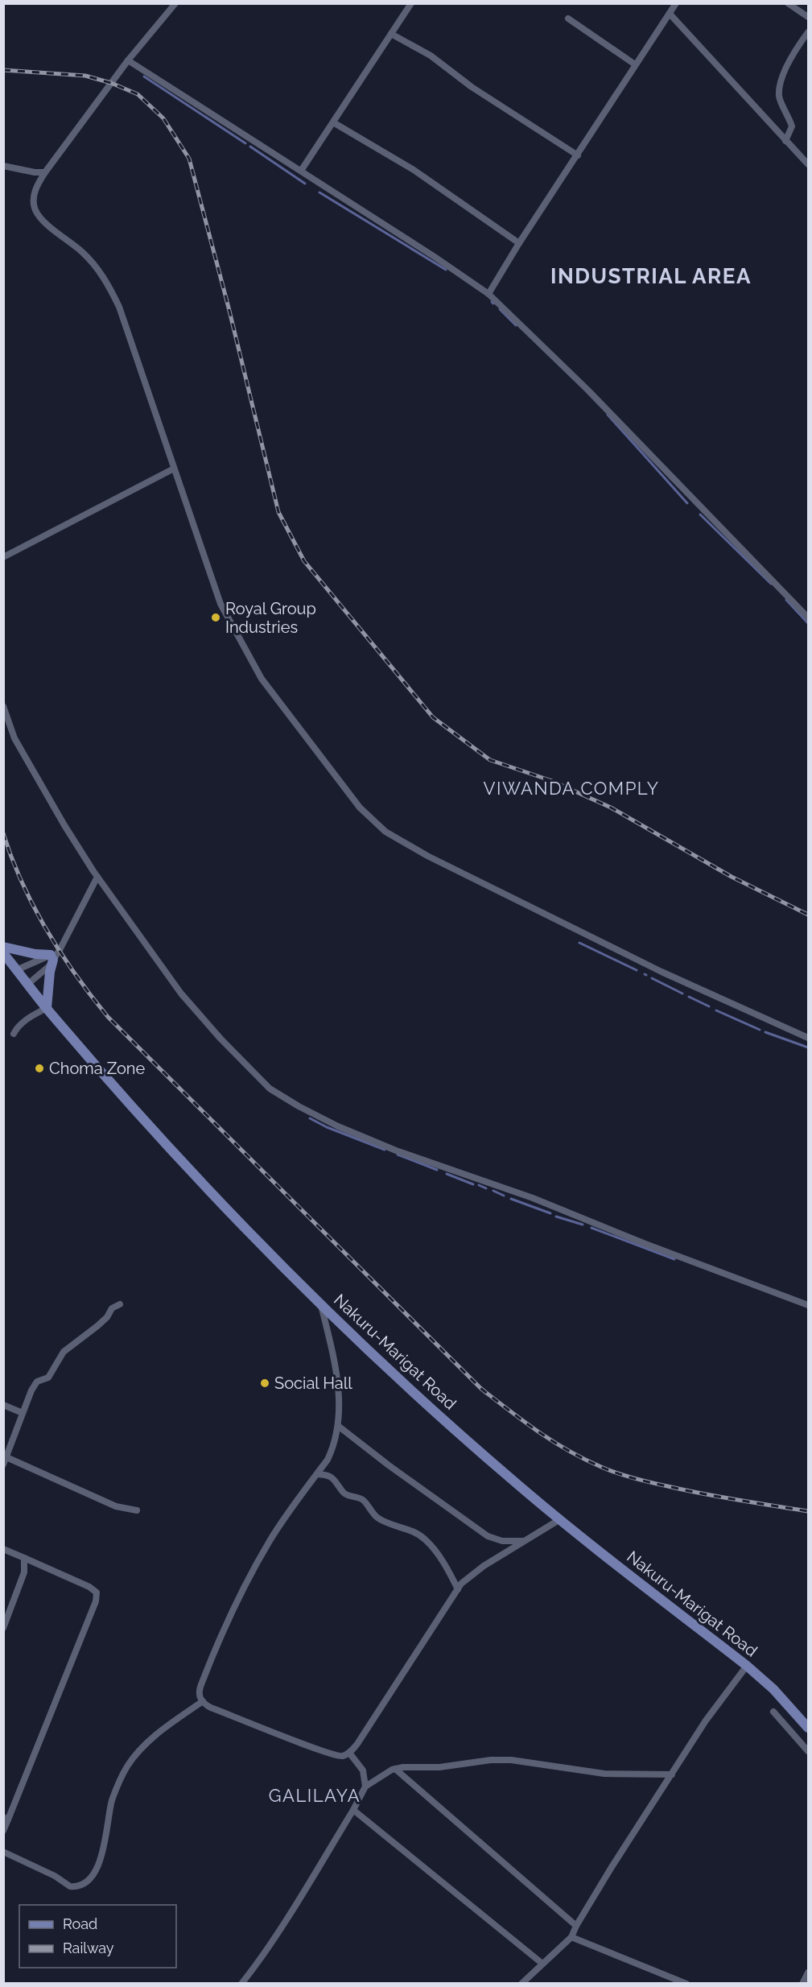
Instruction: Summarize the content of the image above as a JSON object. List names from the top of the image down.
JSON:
{
  "streets": {
    "main road": ["Nakuru-Marigat Road"]
  },
  "districts": ["INDUSTRIAL AREA", "VIWANDA COMPLY", "GALILAYA"],
  "places": ["Royal Group Industries", "Choma Zone", "Social Hall"],
  "legend": ["Road", "Railway"]
}
